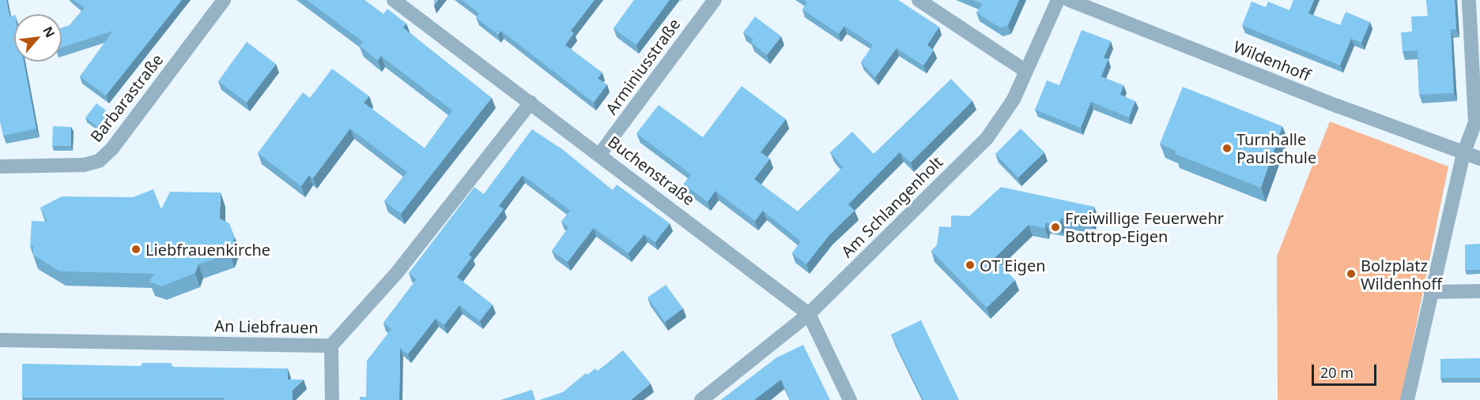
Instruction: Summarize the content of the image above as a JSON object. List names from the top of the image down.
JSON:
{
  "streets": {
    "street": [
      "Wildenhoff",
      "Arminiusstraße",
      "Barbarastraße",
      "Buchenstraße",
      "Am Schlangenholt",
      "An Liebfrauen"
    ]
  },
  "crossings": [
    ["Arminiusstraße", "Buchenstraße"],
    ["Buchenstraße", "Am Schlangenholt"],
    ["Buchenstraße", "An Liebfrauen"]
  ],
  "places": [
    "Turnhalle Paulschule",
    "Freiwillige Feuerwehr Bottrop-Eigen",
    "Liebfrauenkirche",
    "OT Eigen",
    "Bolzplatz Wildenhoff"
  ],
  "scale_bar": "20 m",
  "north": "top right"
}
